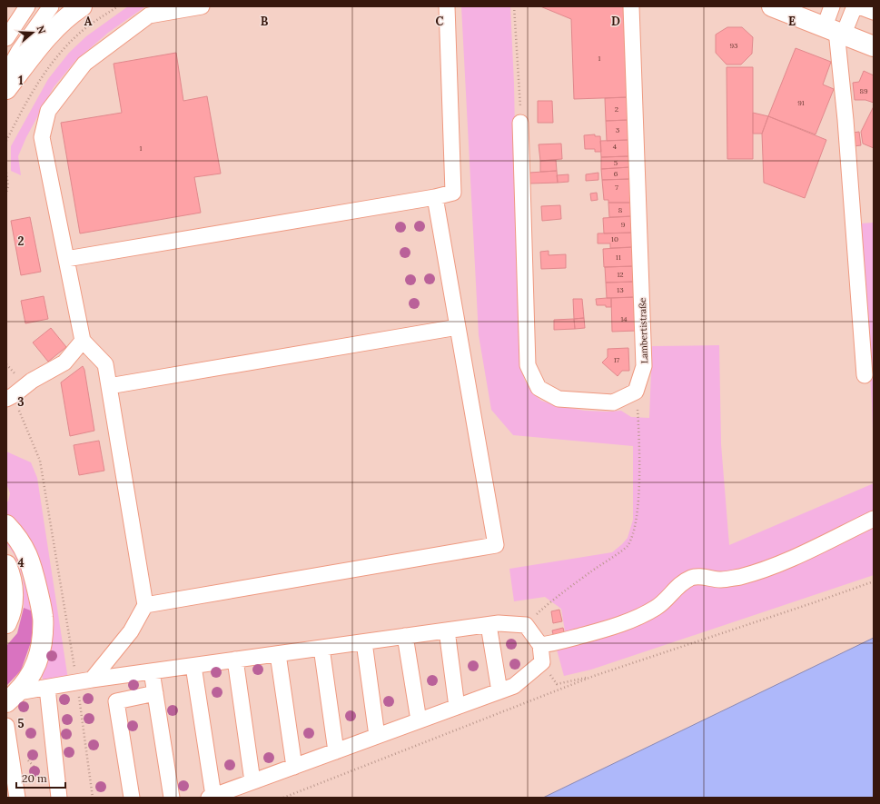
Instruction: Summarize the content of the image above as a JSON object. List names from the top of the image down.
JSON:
{
  "streets": {
    "street": ["Lambertistraße"]
  },
  "house_numbers": [
    "93",
    "1",
    "89",
    "91",
    "2",
    "3",
    "4",
    "1",
    "5",
    "6",
    "7",
    "8",
    "9",
    "10",
    "11",
    "12",
    "13",
    "14",
    "17"
  ],
  "scale_bar": "20 m",
  "north": "right",
  "grid": {
    "columns": [
      "A",
      "B",
      "C",
      "D",
      "E"
    ],
    "rows": [
      "1",
      "2",
      "3",
      "4",
      "5"
    ]
  }
}
